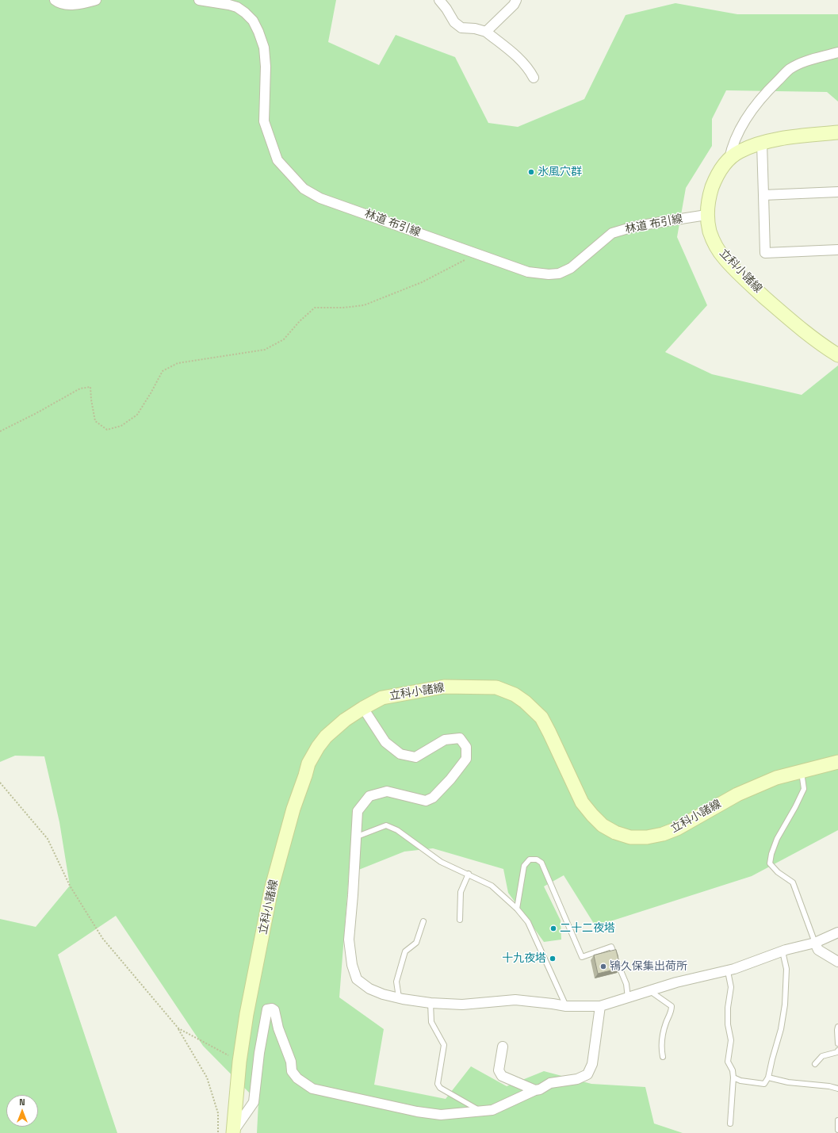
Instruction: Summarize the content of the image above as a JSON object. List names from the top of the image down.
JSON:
{
  "streets": {
    "main road": ["立科小諸線"],
    "street": ["林道 布引線"]
  },
  "crossings": [
    ["林道 布引線", "立科小諸線"]
  ],
  "places": [
    "氷風穴群",
    "二十二夜塔",
    "十九夜塔",
    "鴇久保集出荷所"
  ],
  "north": "top"
}
